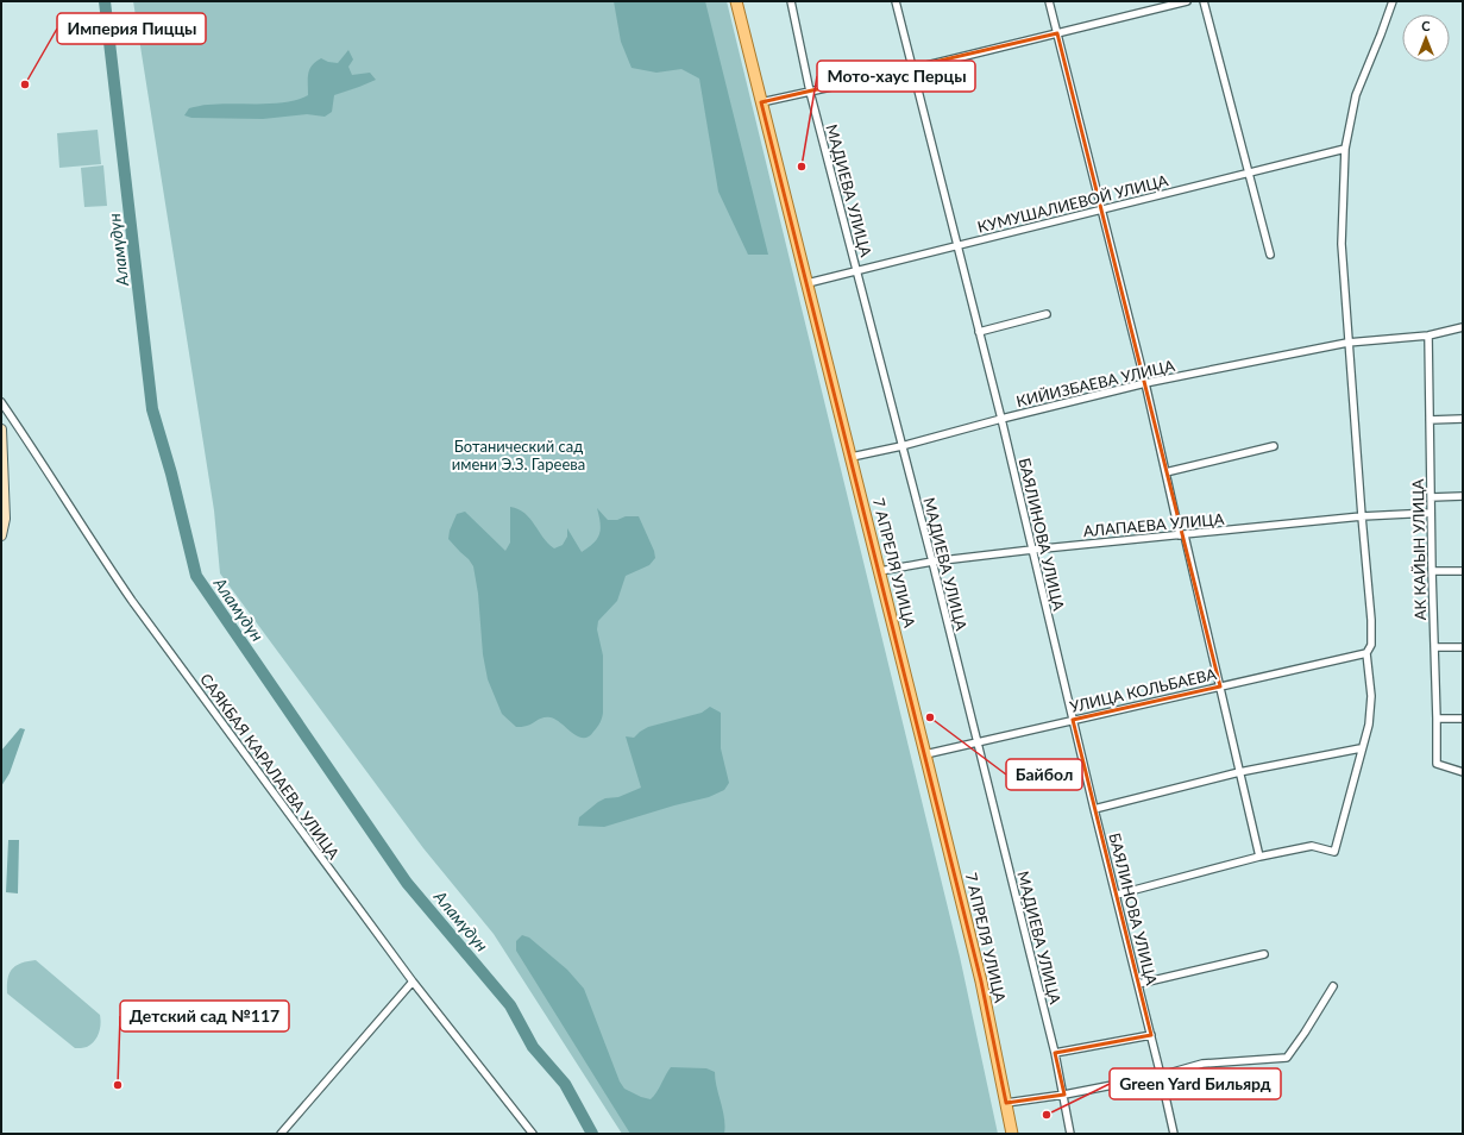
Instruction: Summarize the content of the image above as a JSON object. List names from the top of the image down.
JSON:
{
  "streets": {
    "main road": ["7 АПРЕЛЯ УЛИЦА"],
    "street": [
      "МАДИЕВА УЛИЦА",
      "КУМУШАЛИЕВОЙ УЛИЦА",
      "КИЙИЗБАЕВА УЛИЦА",
      "АЛАПАЕВА УЛИЦА",
      "БАЯЛИНОВА УЛИЦА",
      "АК КАЙЫН УЛИЦА",
      "УЛИЦА КОЛЬБАЕВА",
      "САЯКБАЯ КАРАЛАЕВА УЛИЦА"
    ]
  },
  "crossings": [
    ["МАДИЕВА УЛИЦА", "КУМУШАЛИЕВОЙ УЛИЦА"],
    ["МАДИЕВА УЛИЦА", "КИЙИЗБАЕВА УЛИЦА"],
    ["МАДИЕВА УЛИЦА", "АЛАПАЕВА УЛИЦА"],
    ["МАДИЕВА УЛИЦА", "УЛИЦА КОЛЬБАЕВА"],
    ["КУМУШАЛИЕВОЙ УЛИЦА", "БАЯЛИНОВА УЛИЦА"],
    ["КУМУШАЛИЕВОЙ УЛИЦА", "7 АПРЕЛЯ УЛИЦА"],
    ["КИЙИЗБАЕВА УЛИЦА", "БАЯЛИНОВА УЛИЦА"],
    ["КИЙИЗБАЕВА УЛИЦА", "АК КАЙЫН УЛИЦА"],
    ["КИЙИЗБАЕВА УЛИЦА", "7 АПРЕЛЯ УЛИЦА"],
    ["АЛАПАЕВА УЛИЦА", "БАЯЛИНОВА УЛИЦА"],
    ["АЛАПАЕВА УЛИЦА", "АК КАЙЫН УЛИЦА"],
    ["АЛАПАЕВА УЛИЦА", "7 АПРЕЛЯ УЛИЦА"],
    ["БАЯЛИНОВА УЛИЦА", "УЛИЦА КОЛЬБАЕВА"],
    ["7 АПРЕЛЯ УЛИЦА", "УЛИЦА КОЛЬБАЕВА"]
  ],
  "water": ["Аламүдүн"],
  "parks": ["Ботанический сад имени Э.З. Гареева"],
  "places": [
    "Империя Пиццы",
    "Мото-хаус Перцы",
    "Байбол",
    "Детский сад №117",
    "Green Yard Бильярд"
  ],
  "north": "top"
}
